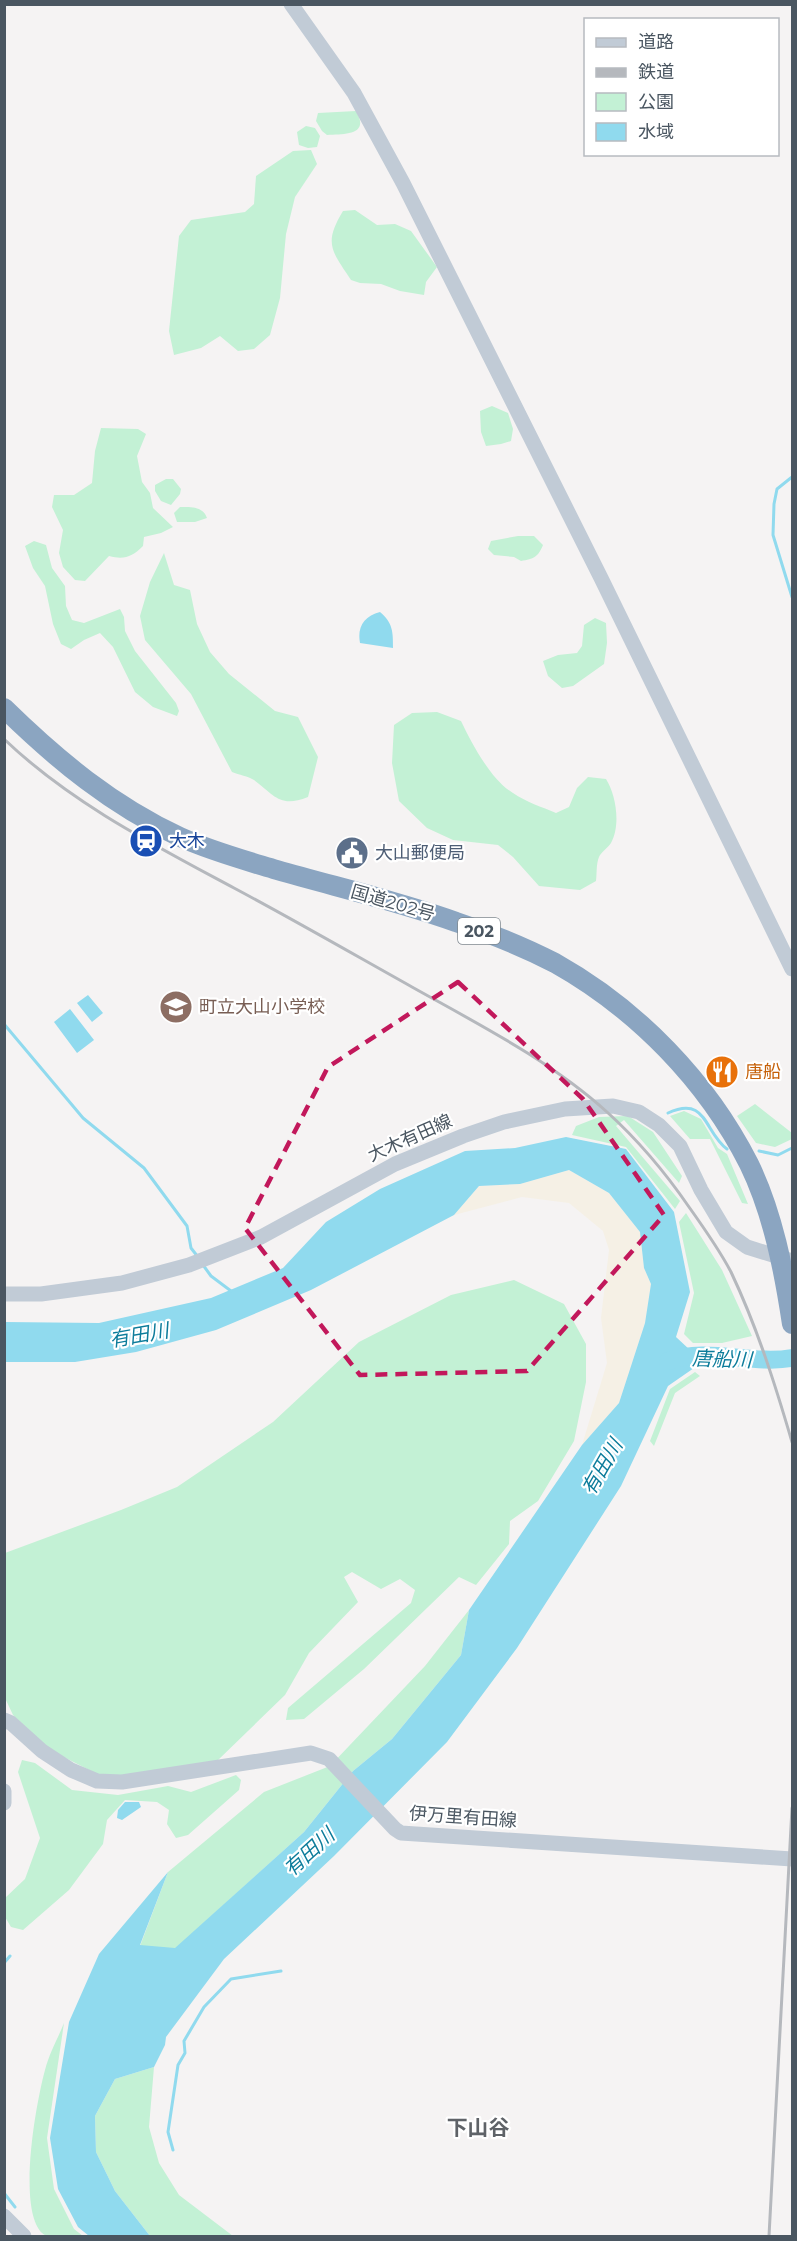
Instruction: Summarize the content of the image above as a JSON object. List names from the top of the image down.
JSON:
{
  "streets": {
    "highway": ["国道202号", "202"],
    "main road": ["大木有田線", "伊万里有田線"]
  },
  "crossings": [
    ["国道202号", "大木有田線"]
  ],
  "districts": ["下山谷"],
  "water": ["有田川", "唐船川"],
  "places": {
    "station": ["大木"],
    "public building": ["大山郵便局"],
    "school or university": ["町立大山小学校"],
    "restaurant": ["唐船"]
  },
  "legend": [
    "道路",
    "鉄道",
    "公園",
    "水域"
  ]
}
